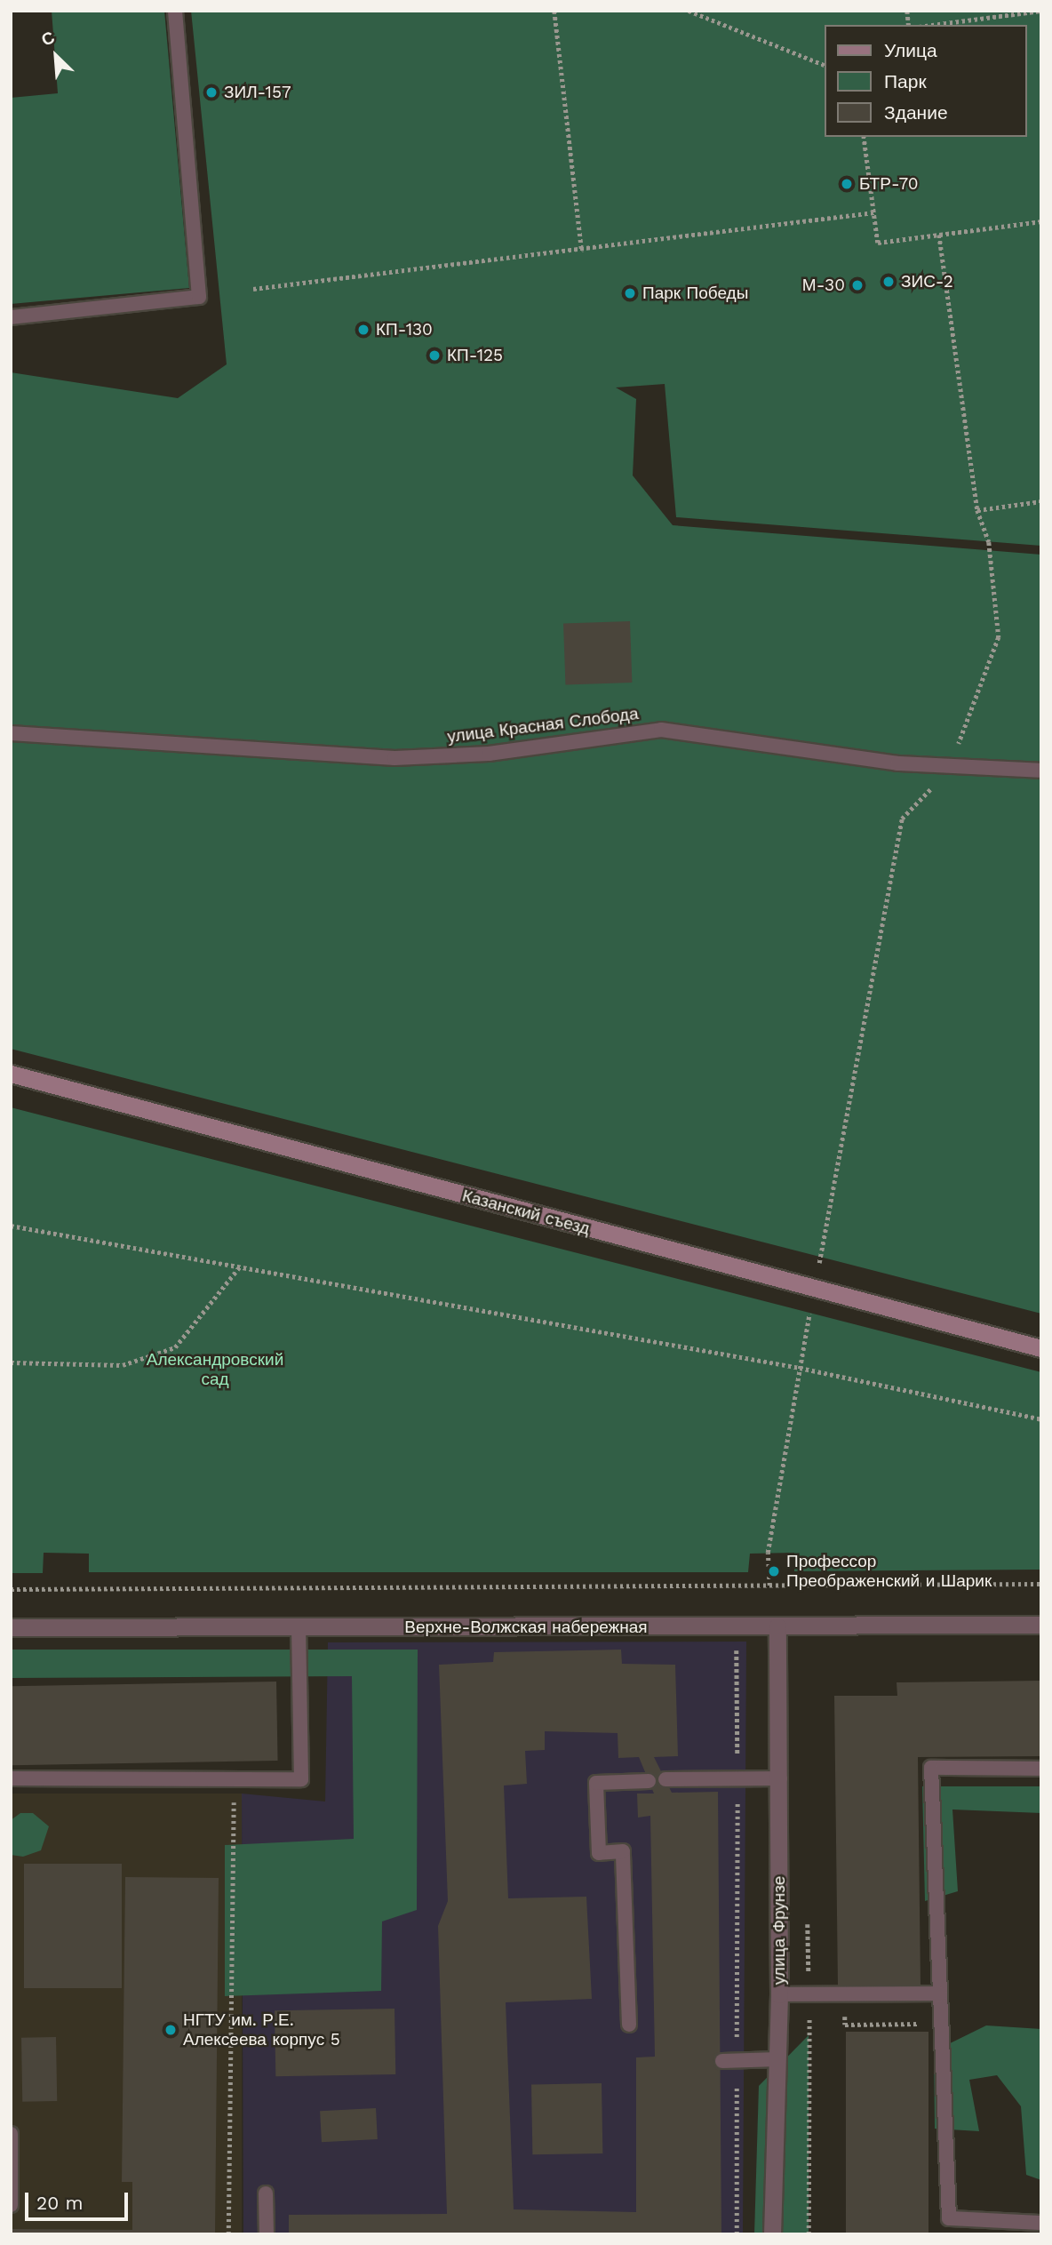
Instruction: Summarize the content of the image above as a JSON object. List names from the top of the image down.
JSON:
{
  "streets": {
    "main road": ["Казанский съезд"],
    "street": ["Верхне-Волжская набережная", "улица Фрунзе"],
    "lane": ["улица Красная Слобода"]
  },
  "crossings": [
    ["Верхне-Волжская набережная", "улица Фрунзе"]
  ],
  "parks": ["Александровский сад"],
  "places": [
    "ЗИЛ-157",
    "БТР-70",
    "ЗИС-2",
    "М-30",
    "Парк Победы",
    "КП-130",
    "КП-125",
    "Профессор Преображенский и Шарик",
    "НГТУ им. Р.Е. Алексеева корпус 5"
  ],
  "legend": ["Улица", "Парк", "Здание"],
  "scale_bar": "20 m",
  "north": "top left"
}
